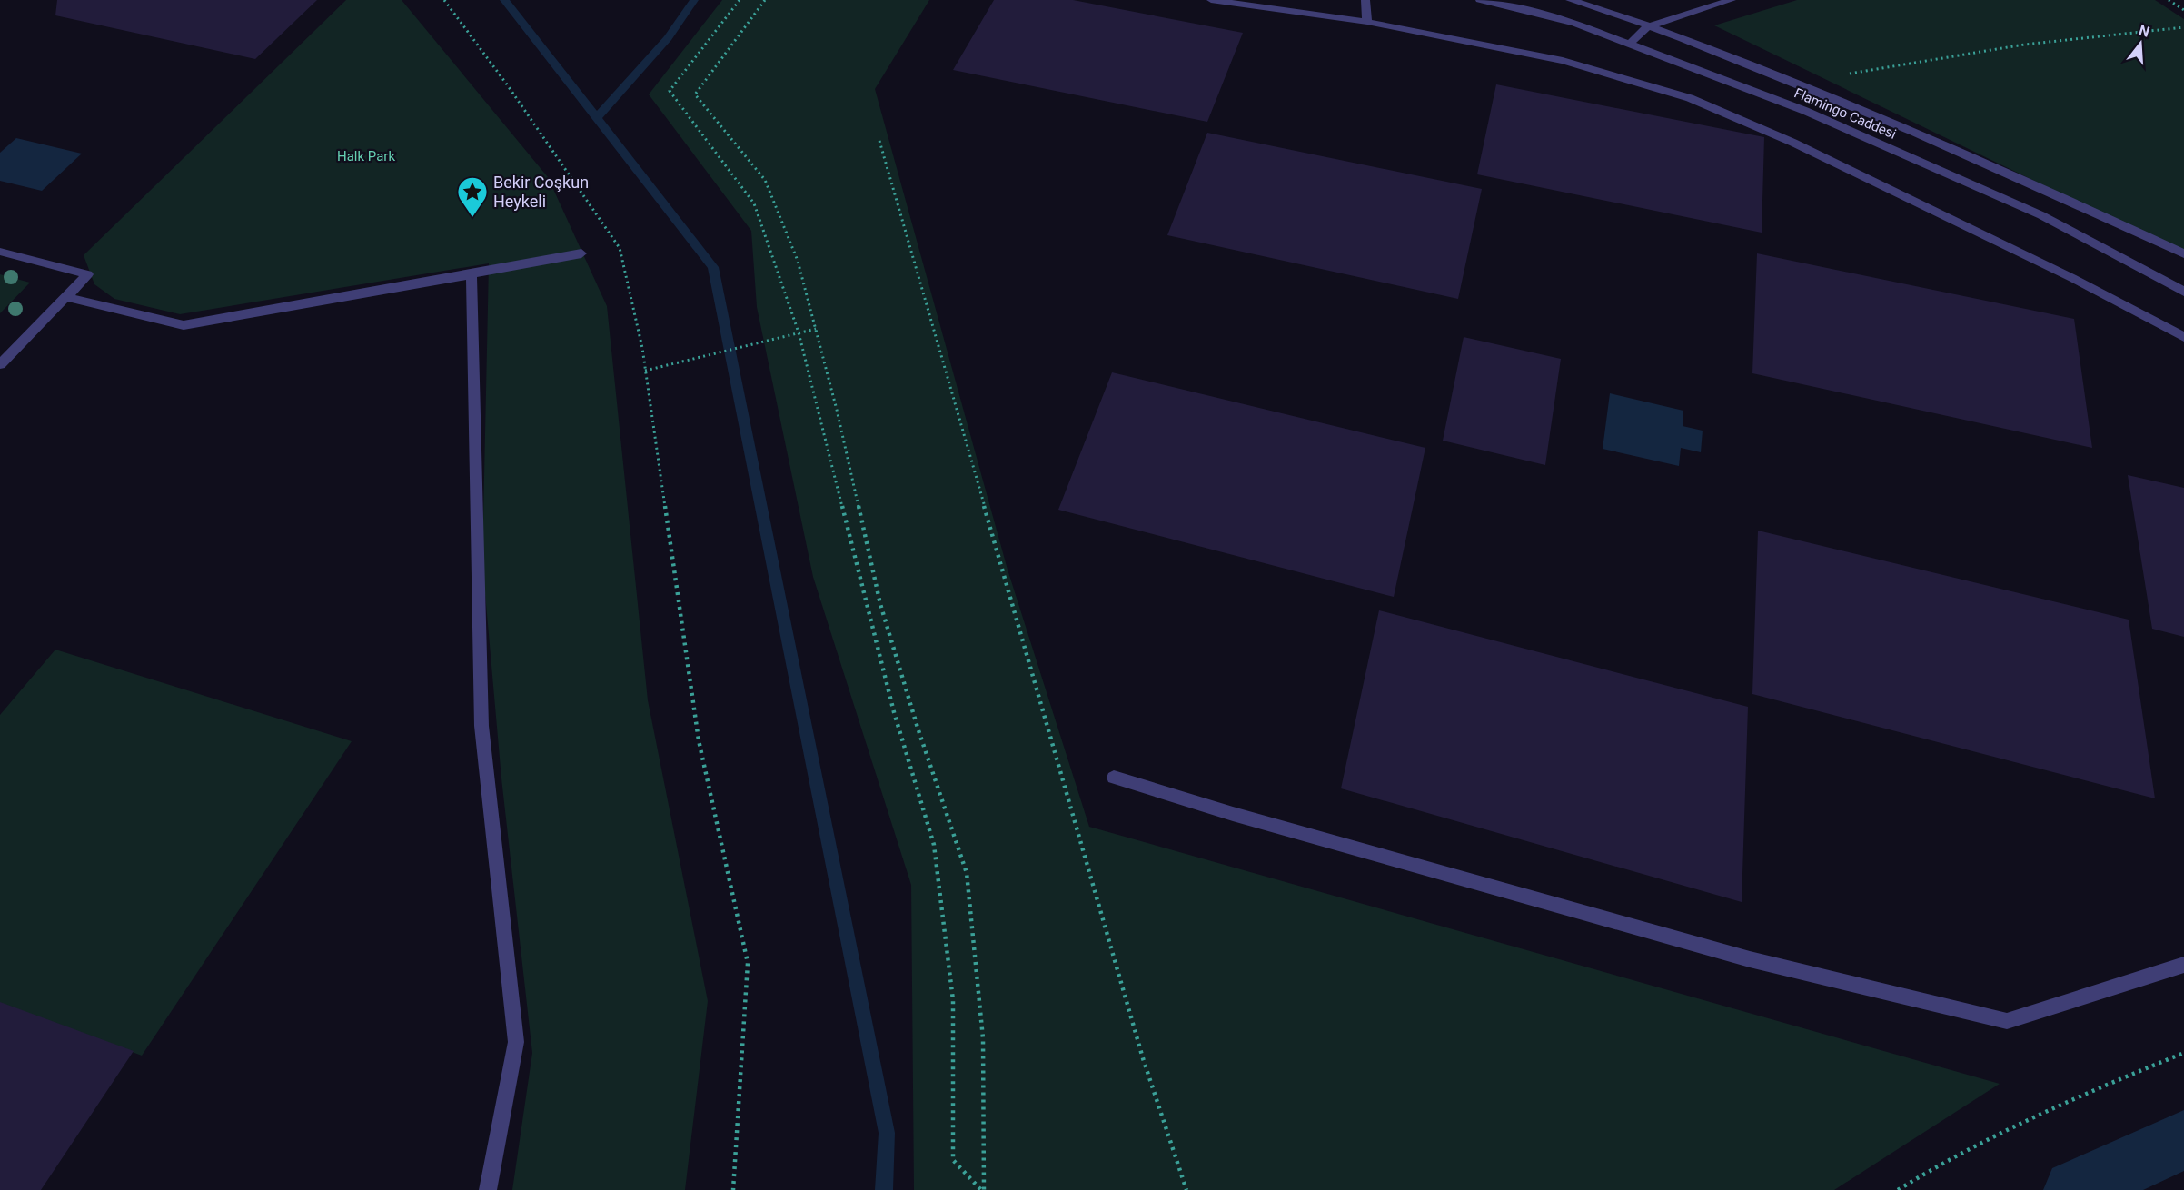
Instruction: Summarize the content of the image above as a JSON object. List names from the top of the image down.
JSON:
{
  "streets": {
    "street": ["Flamingo Caddesi"]
  },
  "parks": ["Halk Park"],
  "places": {
    "place": ["Bekir Coşkun Heykeli"]
  },
  "north": "top"
}
